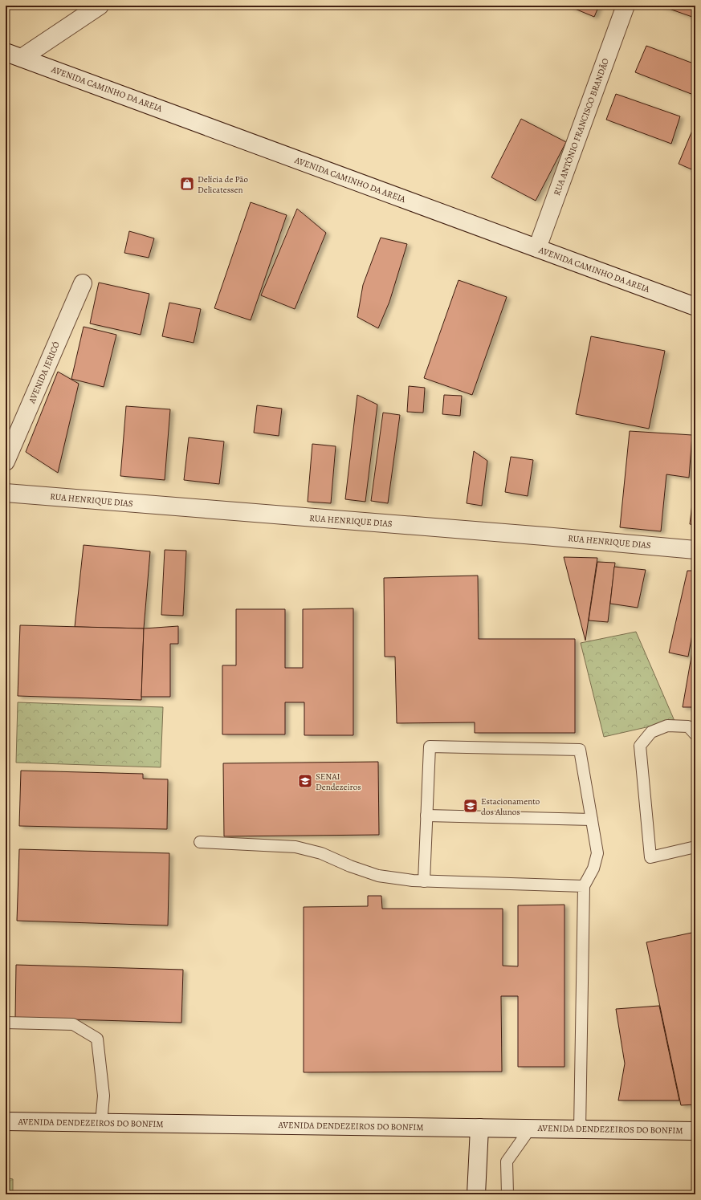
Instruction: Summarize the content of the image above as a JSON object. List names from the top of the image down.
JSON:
{
  "streets": {
    "main road": [
      "AVENIDA CAMINHO DA AREIA",
      "RUA ANTÔNIO FRANCISCO BRANDÃO",
      "AVENIDA JERICÓ",
      "RUA HENRIQUE DIAS",
      "AVENIDA DENDEZEIROS DO BONFIM"
    ]
  },
  "crossings": [
    ["AVENIDA CAMINHO DA AREIA", "RUA ANTÔNIO FRANCISCO BRANDÃO"]
  ],
  "places": {
    "shop": ["Delícia de Pão Delicatessen"],
    "school or university": ["SENAI Dendezeiros", "Estacionamento dos Alunos"]
  }
}
